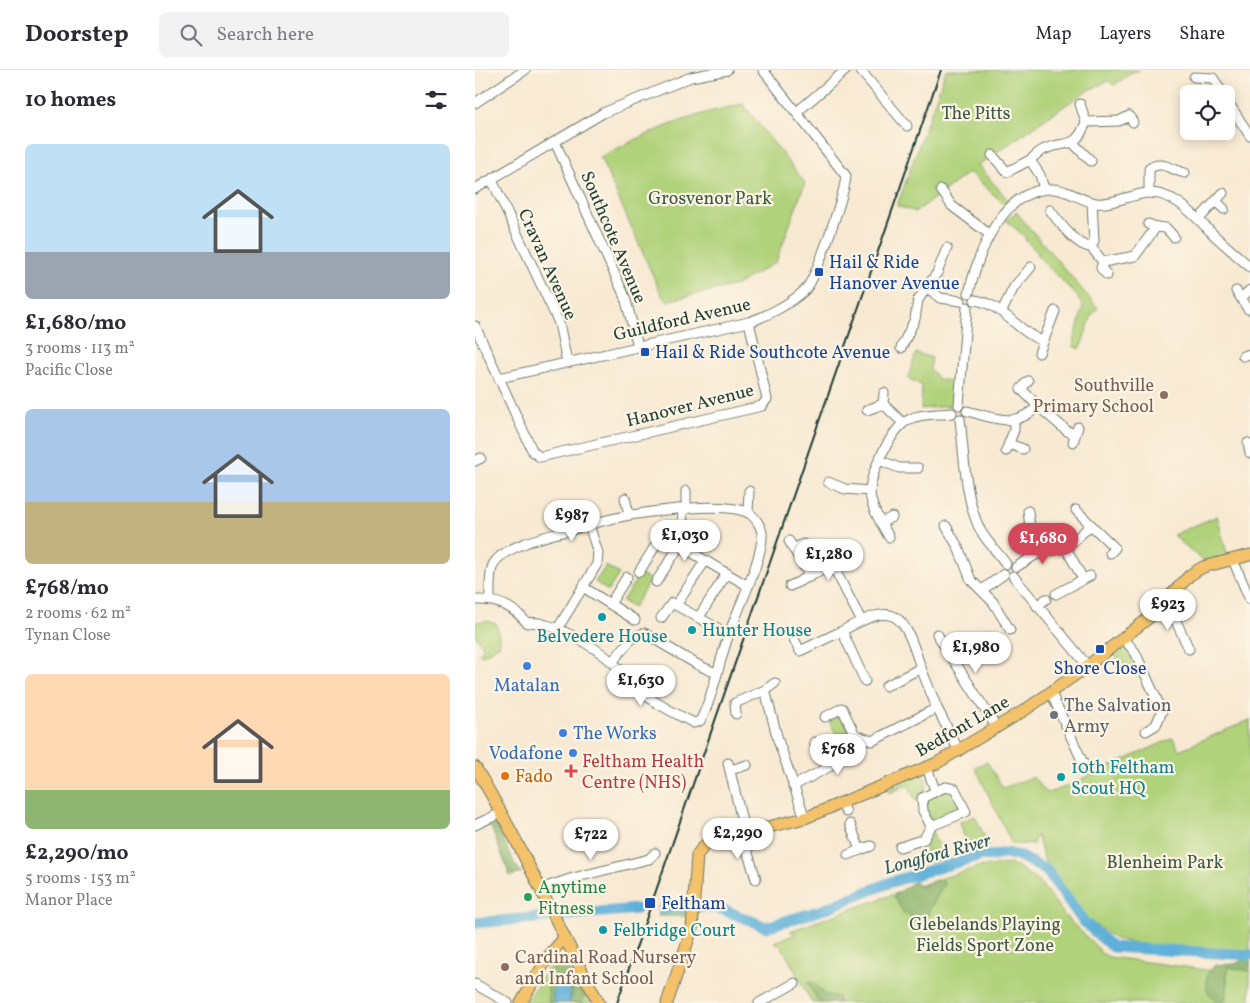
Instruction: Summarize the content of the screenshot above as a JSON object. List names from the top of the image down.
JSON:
{
  "streets": {
    "main road": ["Bedfont Lane"],
    "street": [
      "Southcote Avenue",
      "Cravan Avenue",
      "Guildford Avenue",
      "Hanover Avenue"
    ]
  },
  "crossings": [
    ["Southcote Avenue", "Guildford Avenue"],
    ["Cravan Avenue", "Guildford Avenue"],
    ["Guildford Avenue", "Hanover Avenue"]
  ],
  "water": ["Longford River"],
  "parks": [
    "The Pitts",
    "Grosvenor Park",
    "Blenheim Park",
    "Glebelands Playing Fields Sport Zone"
  ],
  "places": {
    "transit": [
      "Hail & Ride Hanover Avenue",
      "Hail & Ride Southcote Avenue",
      "Shore Close",
      "Feltham"
    ],
    "other": [
      "Southville Primary School",
      "Belvedere House",
      "Hunter House",
      "Matalan",
      "The Salvation Army",
      "The Works",
      "Vodafone",
      "Fado",
      "10th Feltham Scout HQ",
      "Anytime Fitness",
      "Felbridge Court",
      "Cardinal Road Nursery and Infant School"
    ],
    "health": ["Feltham Health Centre (NHS)"]
  },
  "page": {
    "header": "Doorstep",
    "search": "Search here",
    "nav": ["Map", "Layers", "Share"],
    "heading": "10 homes",
    "list": [
      {
        "name": "£1,680/mo",
        "note": "3 rooms · 113 m² · Pacific Close"
      },
      {
        "name": "£768/mo",
        "note": "2 rooms · 62 m² · Tynan Close"
      },
      {
        "name": "£2,290/mo",
        "note": "5 rooms · 153 m² · Manor Place"
      }
    ],
    "price": [
      "£987",
      "£1,030",
      "£1,680",
      "£1,280",
      "£923",
      "£1,980",
      "£1,630",
      "£768",
      "£2,290",
      "£722"
    ]
  }
}
